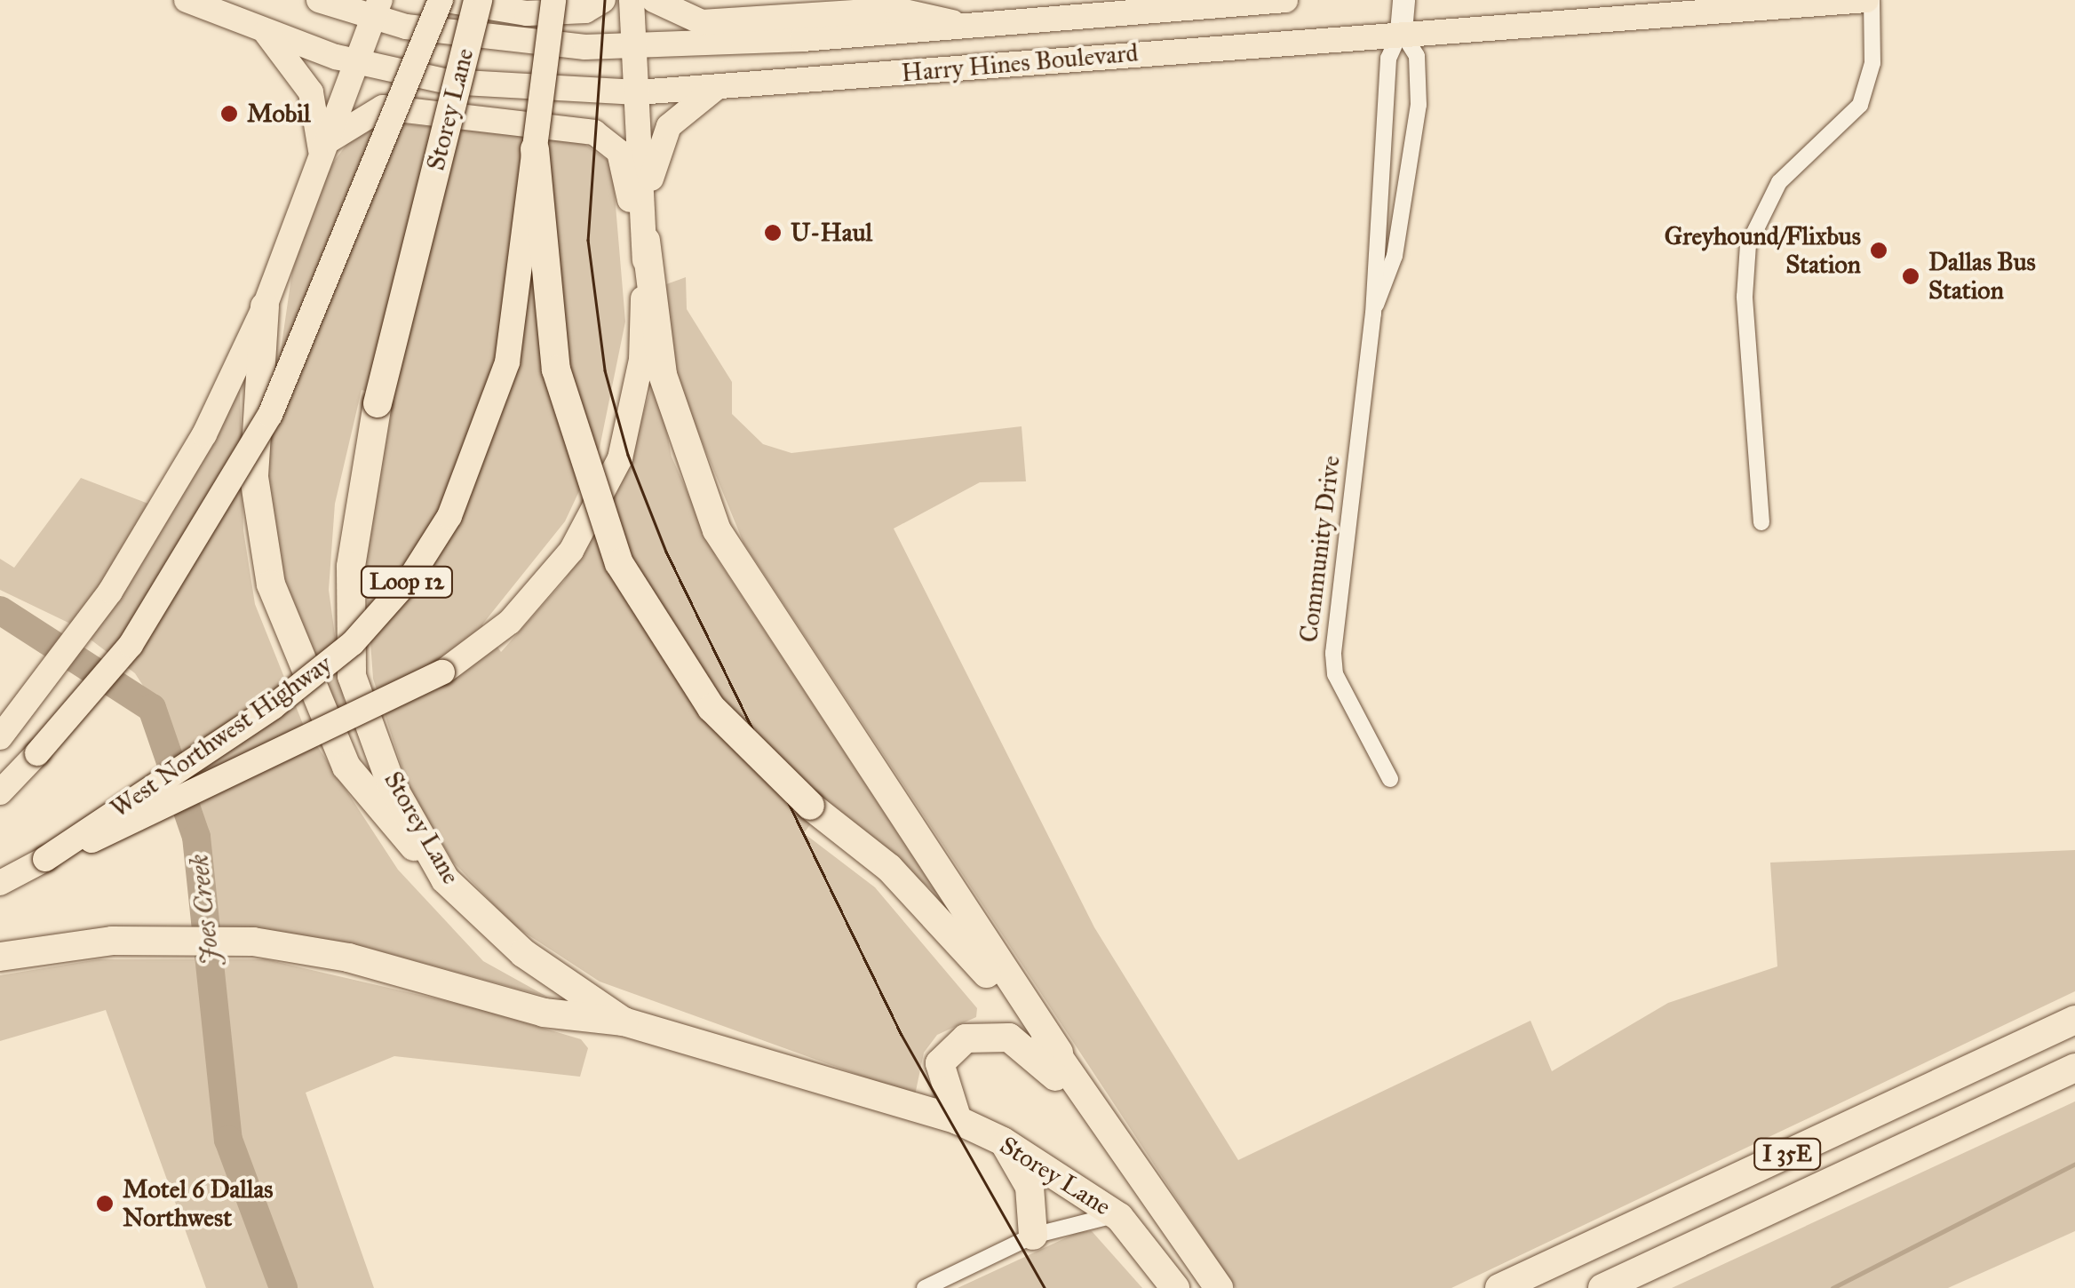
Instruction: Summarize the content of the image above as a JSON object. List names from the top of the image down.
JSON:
{
  "streets": {
    "highway": ["Storey Lane", "I 35E"],
    "main road": ["Harry Hines Boulevard", "Loop 12", "West Northwest Highway"],
    "street": ["Community Drive"]
  },
  "crossings": [
    ["Harry Hines Boulevard", "Community Drive"],
    ["Storey Lane", "West Northwest Highway"]
  ],
  "water": ["Joes Creek"],
  "places": [
    "Mobil",
    "U-Haul",
    "Greyhound/Flixbus Station",
    "Dallas Bus Station",
    "Motel 6 Dallas Northwest"
  ]
}
